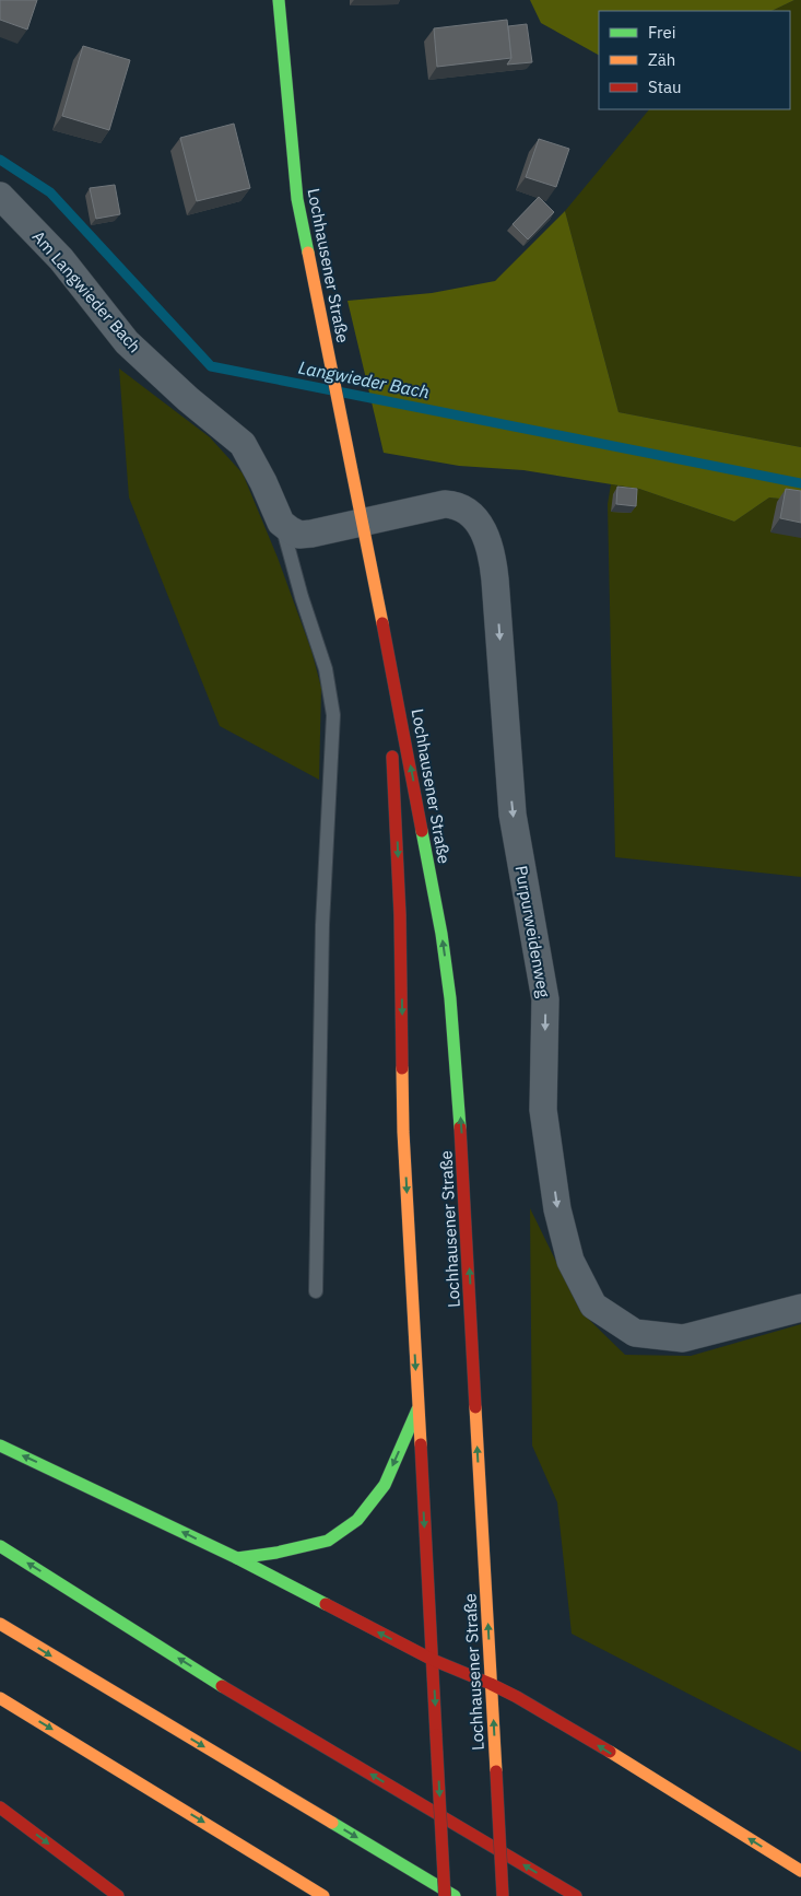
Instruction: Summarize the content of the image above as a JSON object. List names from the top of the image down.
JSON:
{
  "streets": {
    "main road": ["Lochhausener Straße"],
    "street": ["Am Langwieder Bach", "Purpurweidenweg"]
  },
  "crossings": [
    ["Lochhausener Straße", "Purpurweidenweg"]
  ],
  "water": ["Langwieder Bach"],
  "legend": ["Frei", "Zäh", "Stau"]
}
